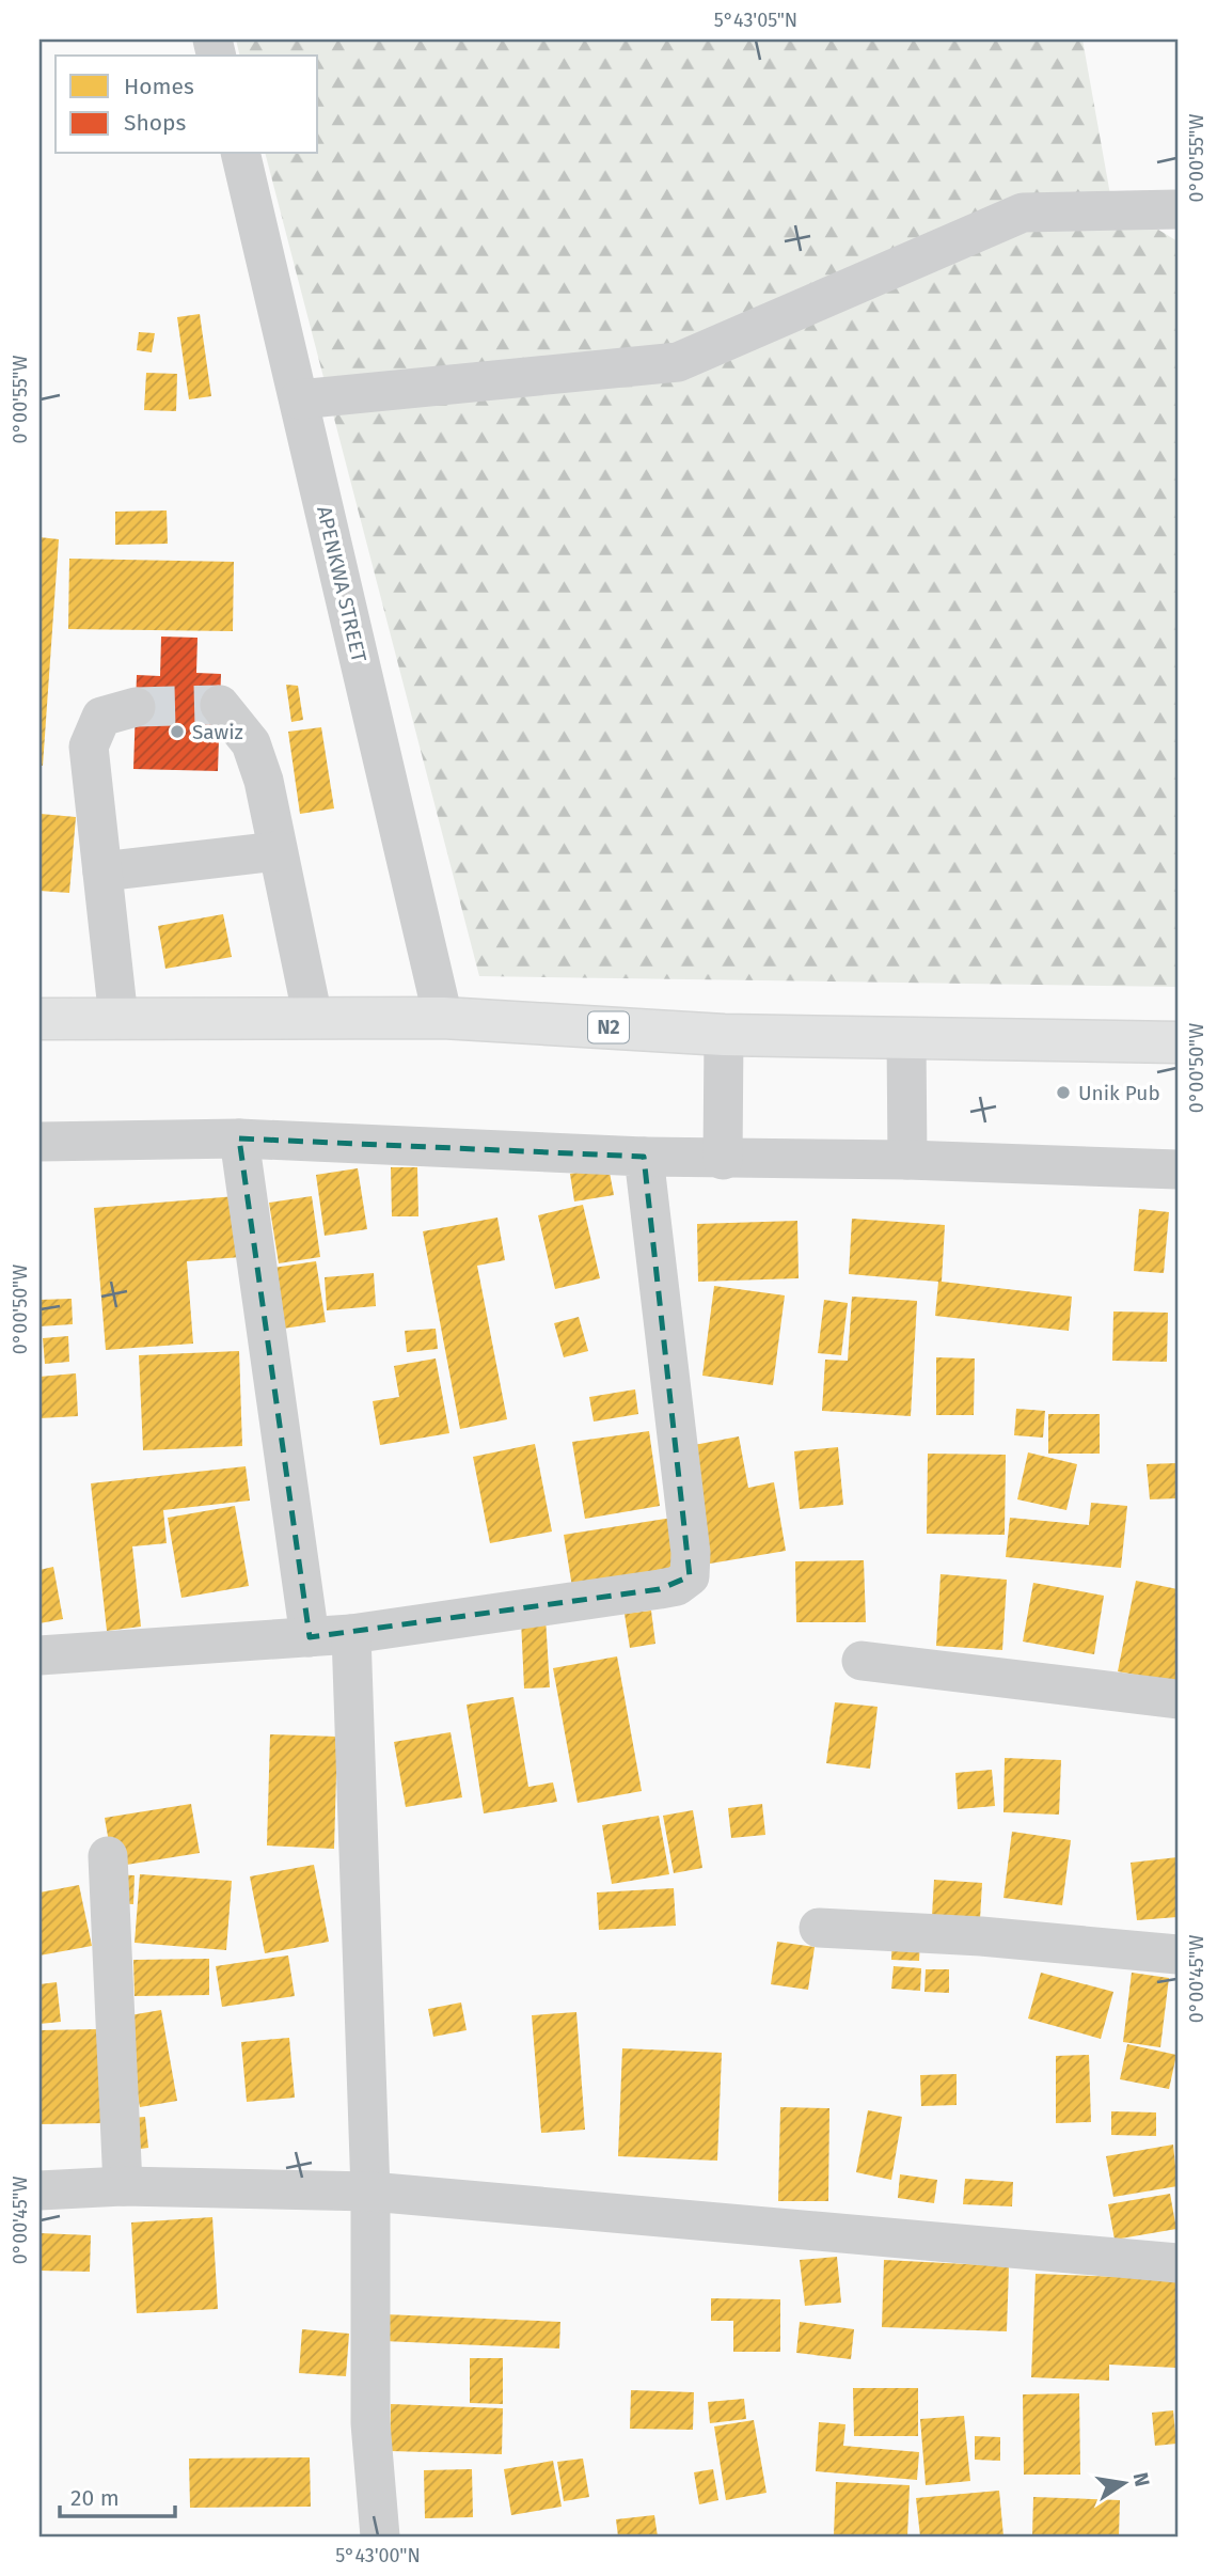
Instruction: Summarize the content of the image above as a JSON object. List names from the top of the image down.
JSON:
{
  "streets": {
    "highway": ["N2"],
    "street": ["APENKWA STREET"]
  },
  "crossings": [
    ["APENKWA STREET", "N2"]
  ],
  "places": ["Sawiz", "Unik Pub"],
  "legend": ["Homes", "Shops"],
  "scale_bar": "20 m",
  "north": "right",
  "coordinates": [
    "5°43'05\"N",
    "0°00'55\"W",
    "0°00'50\"W",
    "0°00'45\"W",
    "5°43'00\"N"
  ]
}
